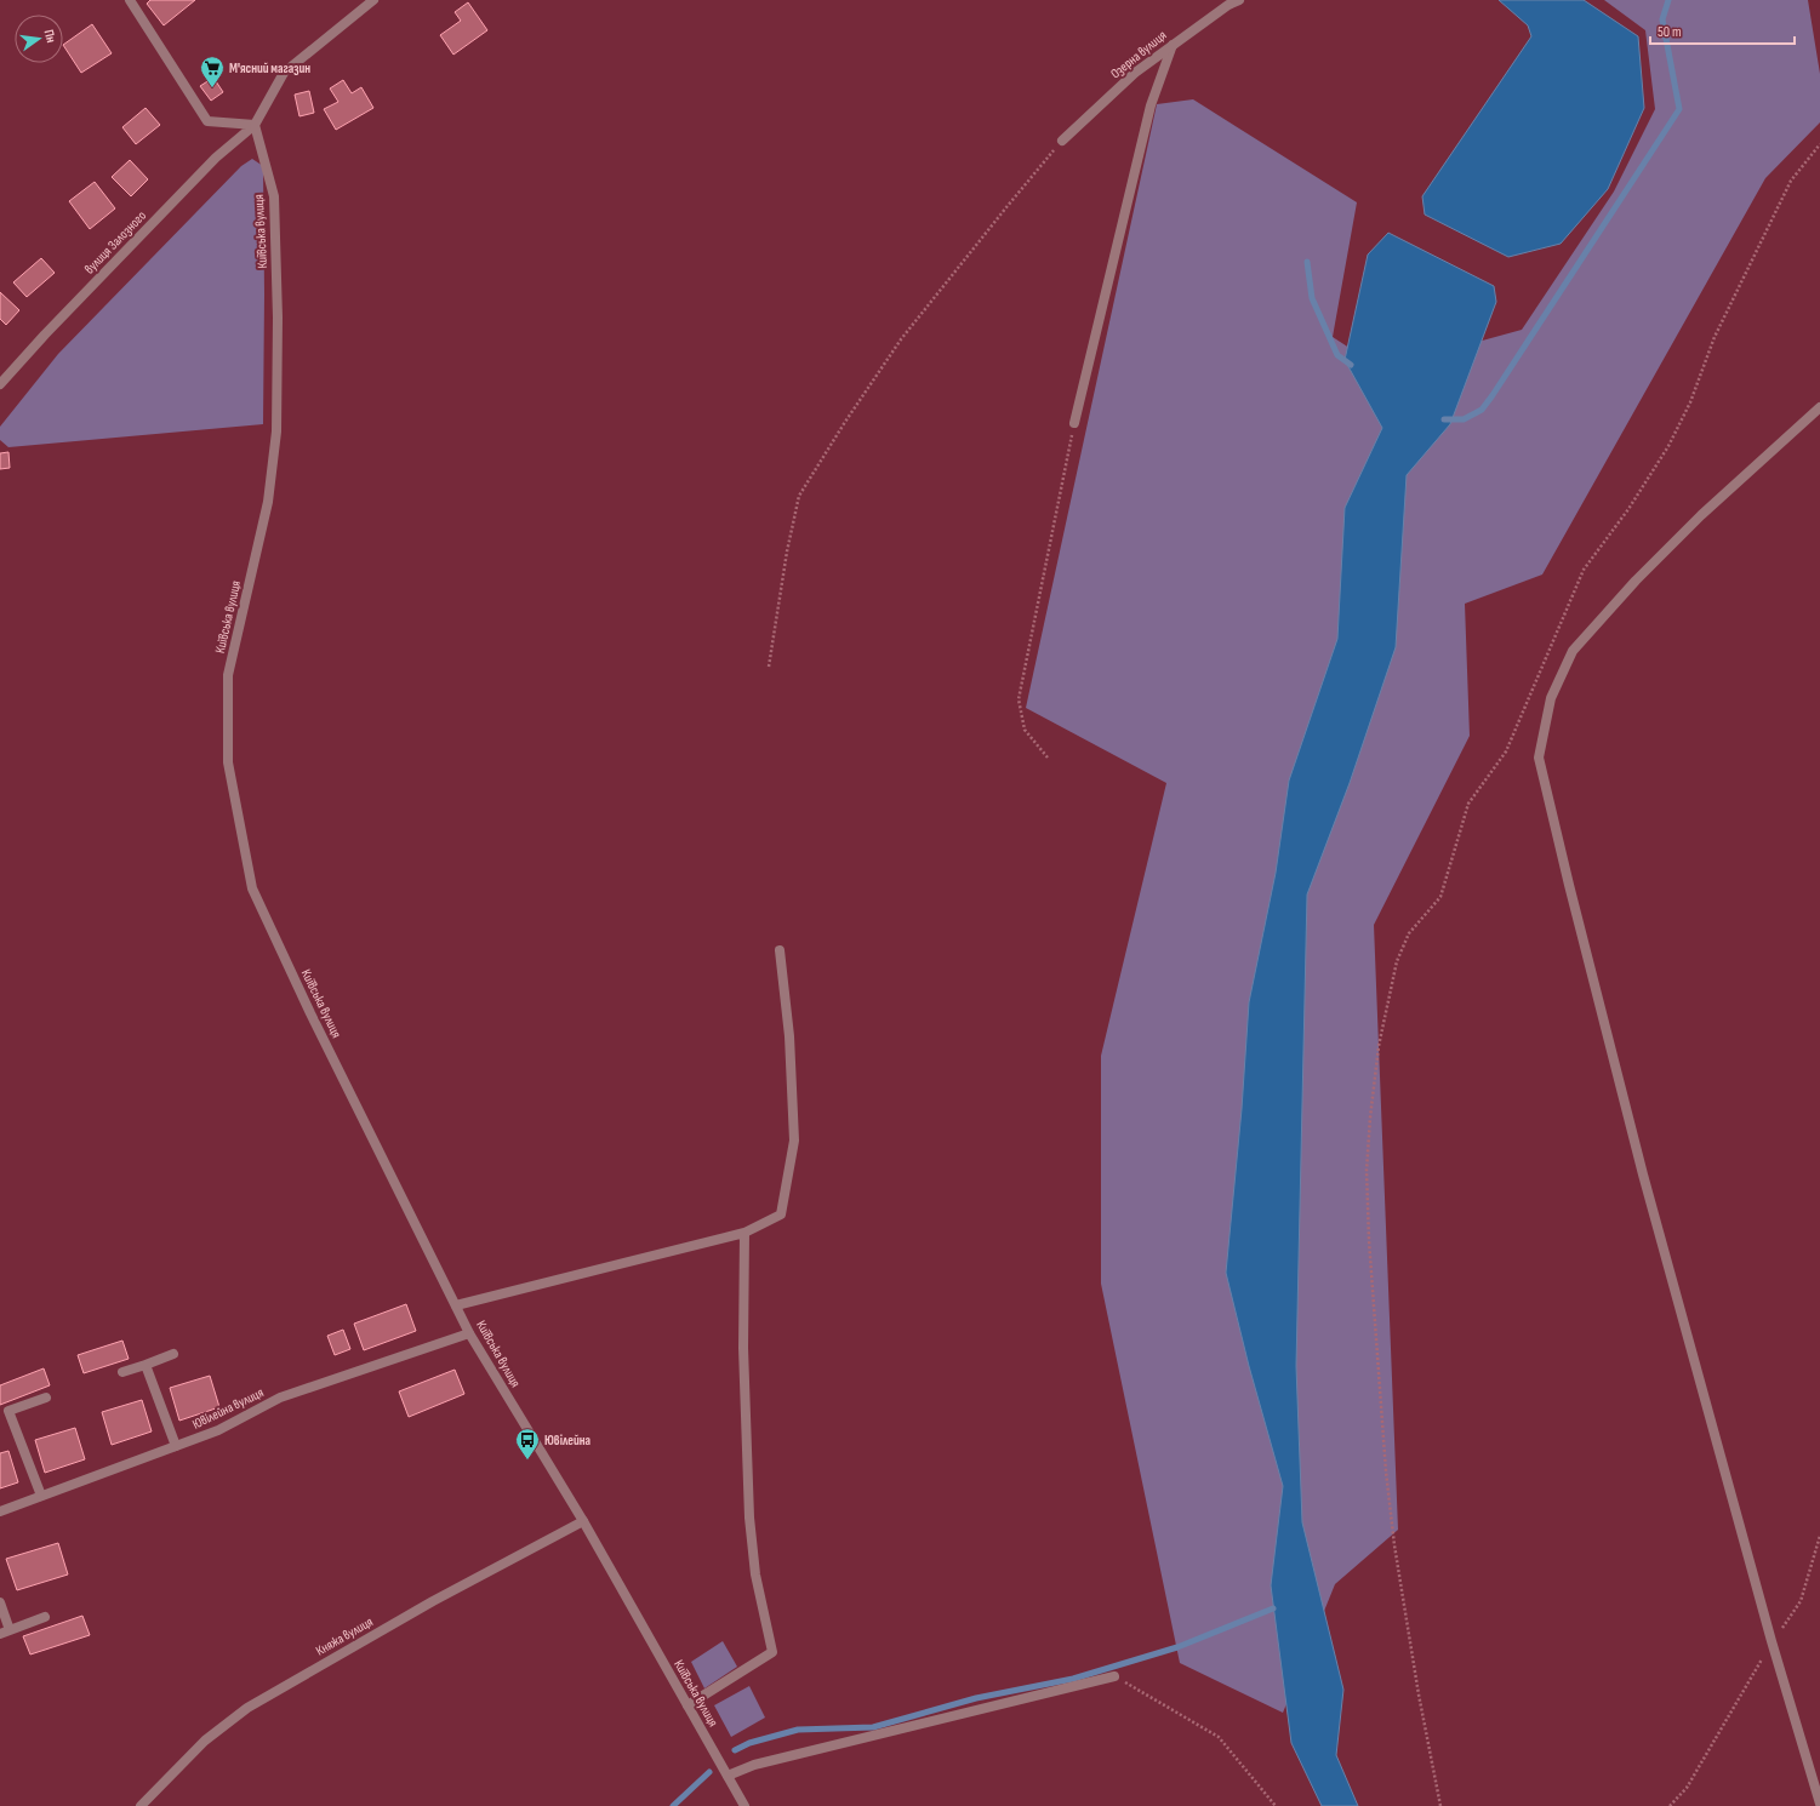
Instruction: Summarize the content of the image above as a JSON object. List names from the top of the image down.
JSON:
{
  "streets": {
    "street": [
      "Озерна вулиця",
      "Київська вулиця",
      "вулиця Залозного",
      "Ювілейна вулиця",
      "Княжа вулиця"
    ]
  },
  "crossings": [
    ["Київська вулиця", "вулиця Залозного"],
    ["Київська вулиця", "Ювілейна вулиця"],
    ["Київська вулиця", "Княжа вулиця"]
  ],
  "places": {
    "supermarket": ["М'ясний магазин"],
    "bus stop": ["Ювілейна"]
  },
  "scale_bar": "50 m",
  "north": "right"
}
